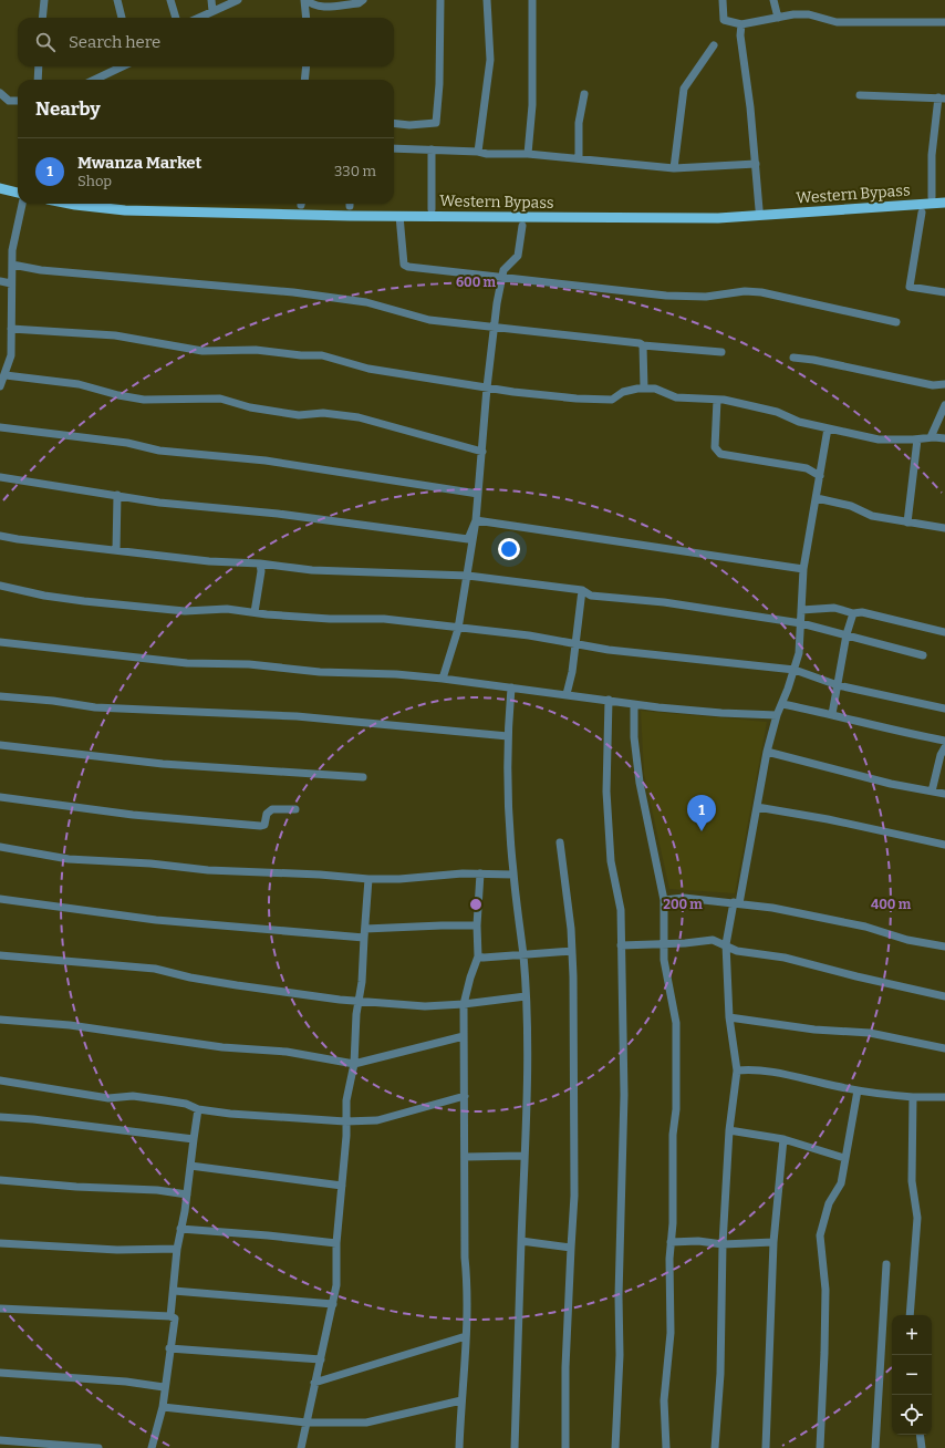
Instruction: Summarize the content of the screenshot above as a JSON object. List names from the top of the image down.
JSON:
{
  "streets": {
    "main road": ["Western Bypass"]
  },
  "page": {
    "search": "Search here",
    "heading": "Nearby",
    "list": [
      {
        "mark": "1",
        "name": "Mwanza Market",
        "note": "Shop",
        "value": "330 m"
      }
    ],
    "pins": "1",
    "map_buttons": ["+", "−"]
  },
  "rings": ["600 m", "200 m", "400 m"]
}
